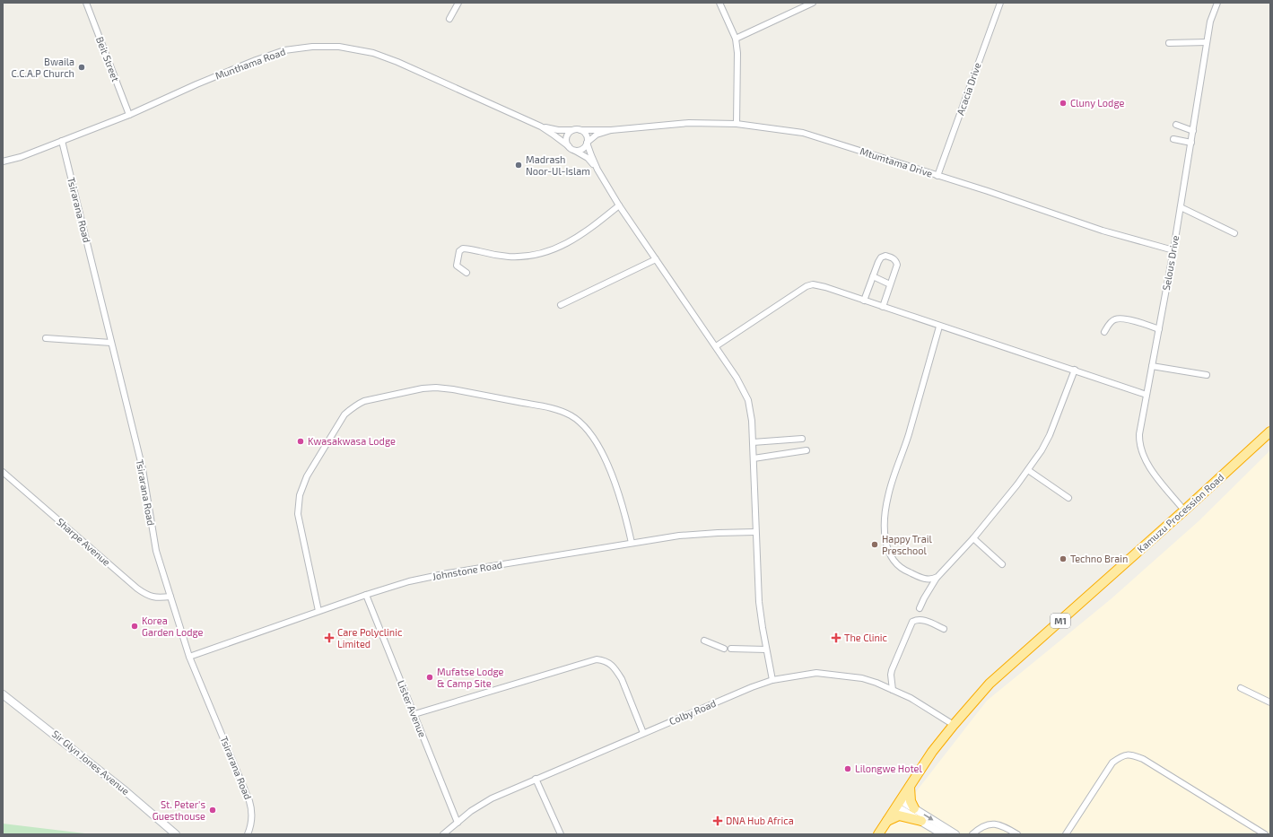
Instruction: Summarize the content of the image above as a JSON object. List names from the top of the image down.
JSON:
{
  "streets": {
    "highway": ["Kamuzu Procession Road", "M1"],
    "main road": ["Sir Glyn Jones Avenue"],
    "street": [
      "Beit Street",
      "Munthama Road",
      "Acacia Drive",
      "Mtumtama Drive",
      "Tsirarana Road",
      "Selous Drive",
      "Sharpe Avenue",
      "Johnstone Road",
      "Lister Avenue",
      "Colby Road"
    ]
  },
  "crossings": [
    ["Beit Street", "Munthama Road"],
    ["Munthama Road", "Tsirarana Road"],
    ["Acacia Drive", "Mtumtama Drive"],
    ["Mtumtama Drive", "Selous Drive"],
    ["Tsirarana Road", "Sharpe Avenue"],
    ["Tsirarana Road", "Johnstone Road"],
    ["Selous Drive", "Kamuzu Procession Road"],
    ["Kamuzu Procession Road", "Colby Road"],
    ["Johnstone Road", "Lister Avenue"],
    ["Lister Avenue", "Colby Road"]
  ],
  "places": {
    "other": [
      "Bwaila C.C.A.P Church",
      "Cluny Lodge",
      "Madrash Noor-Ul-Islam",
      "Kwasakwasa Lodge",
      "Happy Trail Preschool",
      "Techno Brain",
      "Korea Garden Lodge",
      "Mufatse Lodge & Camp Site",
      "Lilongwe Hotel",
      "St. Peter's Guesthouse"
    ],
    "health": ["Care Polyclinic Limited", "The Clinic", "DNA Hub Africa"]
  }
}
